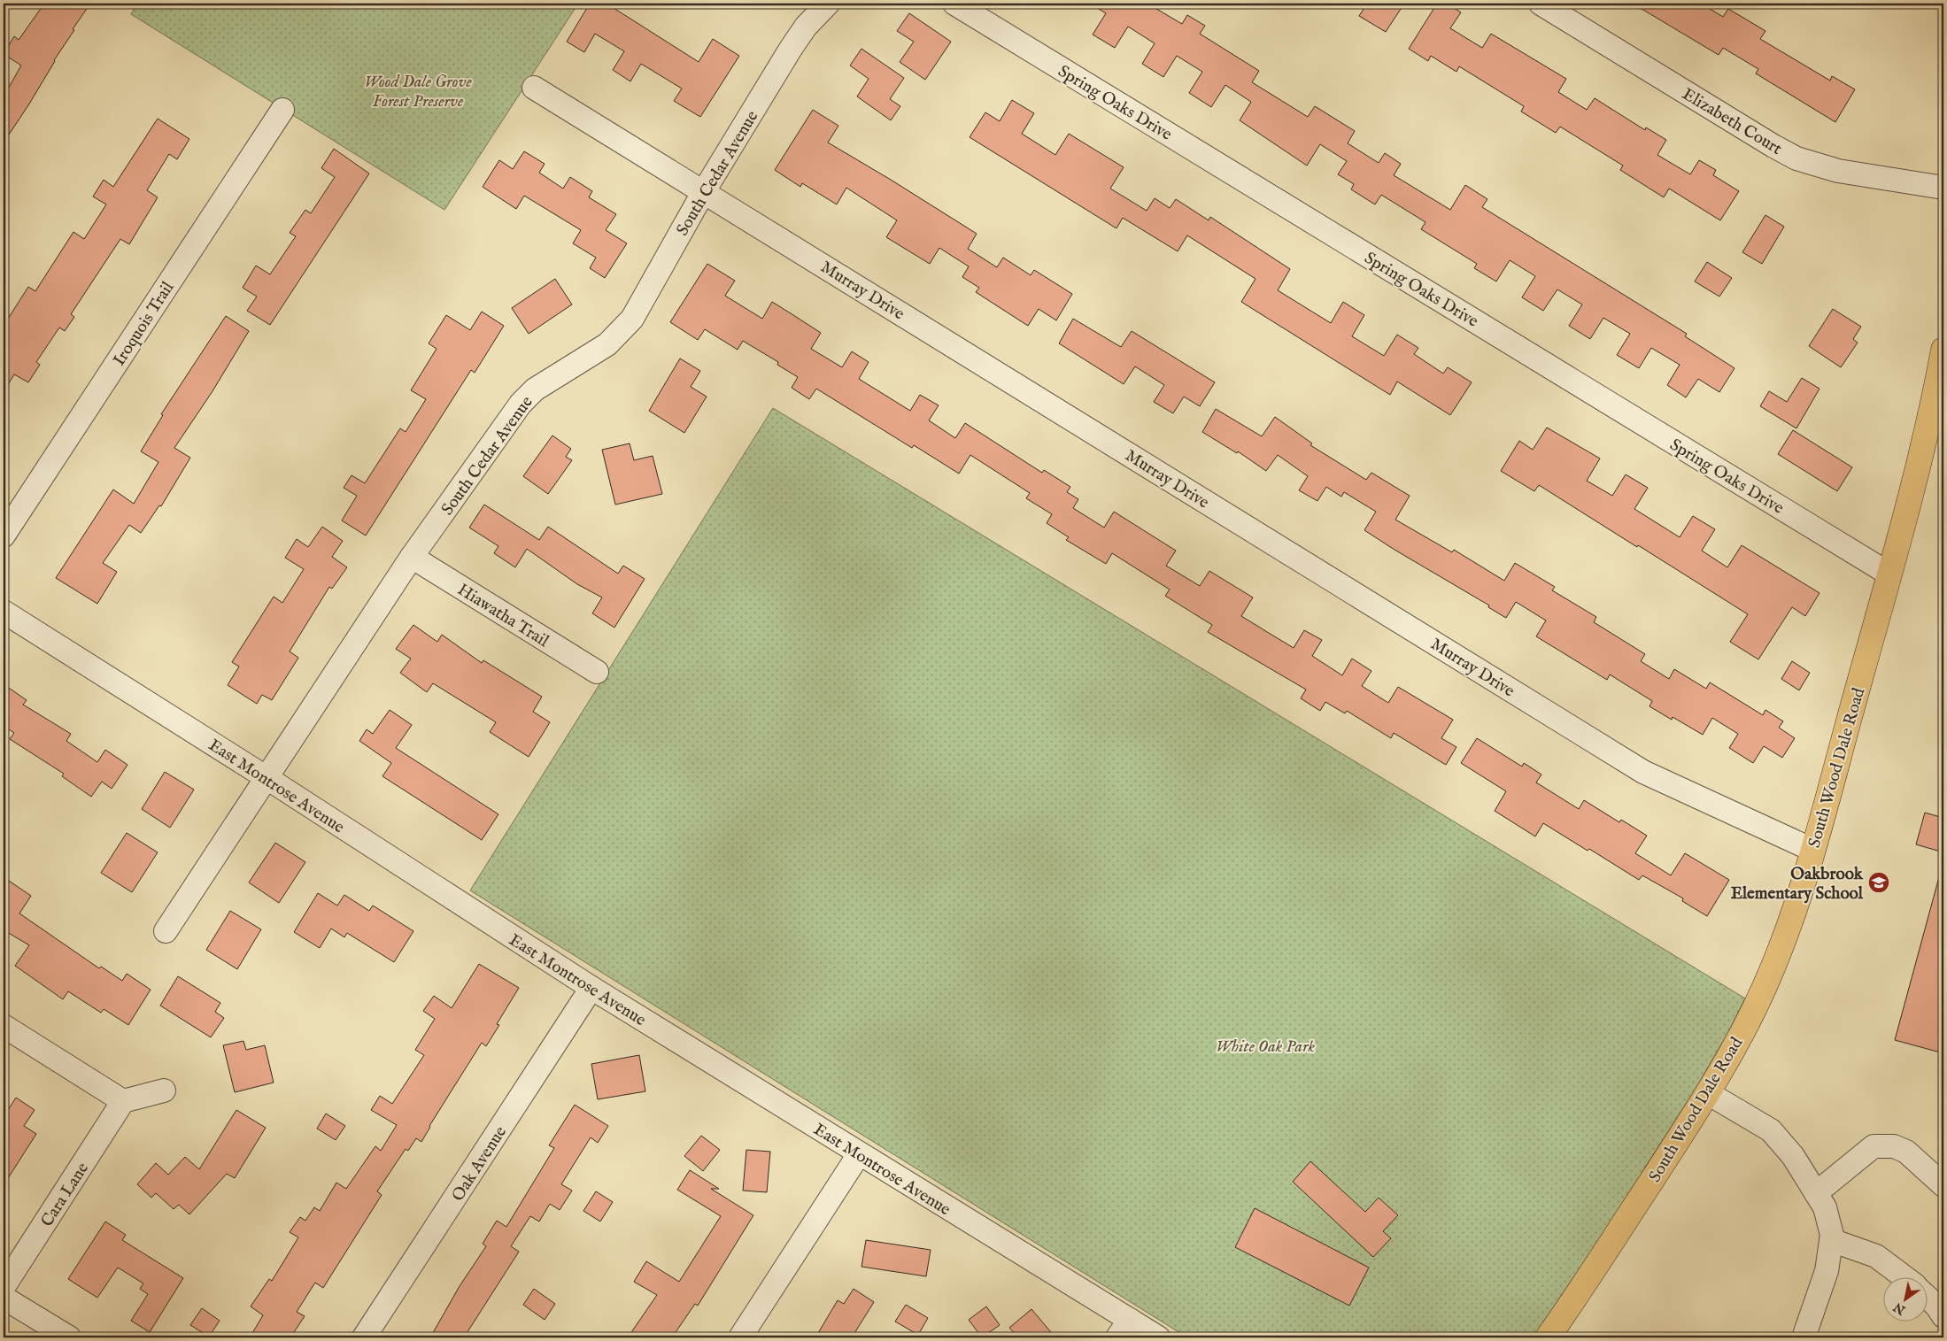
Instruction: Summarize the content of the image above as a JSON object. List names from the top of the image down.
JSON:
{
  "streets": {
    "main road": ["South Wood Dale Road"],
    "street": [
      "Spring Oaks Drive",
      "Elizabeth Court",
      "South Cedar Avenue",
      "Murray Drive",
      "Iroquois Trail",
      "Hiawatha Trail",
      "East Montrose Avenue",
      "Oak Avenue",
      "Cara Lane"
    ]
  },
  "crossings": [
    ["Spring Oaks Drive", "South Wood Dale Road"],
    ["South Cedar Avenue", "Murray Drive"],
    ["South Cedar Avenue", "Hiawatha Trail"],
    ["South Cedar Avenue", "East Montrose Avenue"],
    ["Murray Drive", "South Wood Dale Road"],
    ["East Montrose Avenue", "Oak Avenue"]
  ],
  "parks": ["Wood Dale Grove Forest Preserve", "White Oak Park"],
  "places": {
    "school or university": ["Oakbrook Elementary School"]
  },
  "north": "bottom left"
}
